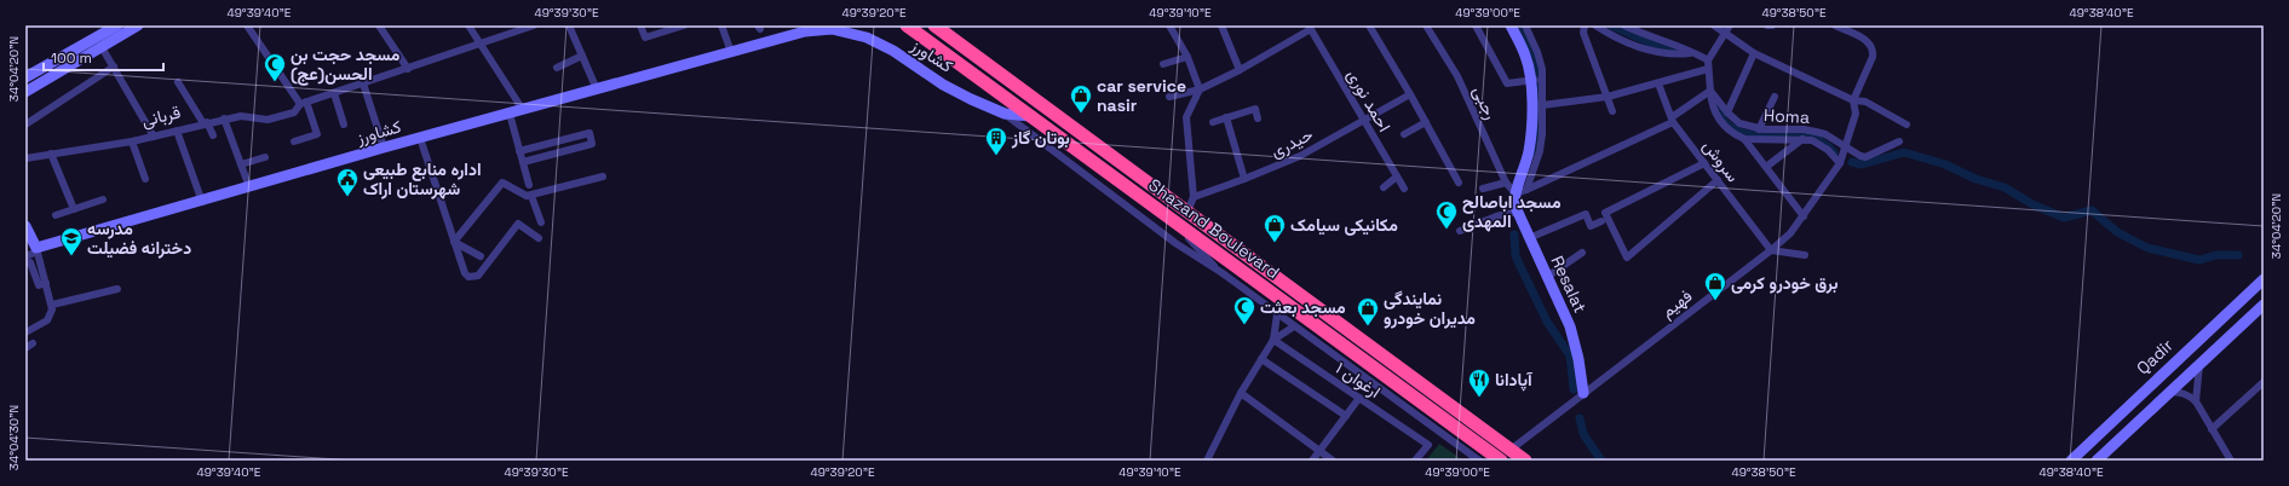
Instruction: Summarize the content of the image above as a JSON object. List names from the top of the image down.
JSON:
{
  "streets": {
    "highway": ["Shazand Boulevard"],
    "street": [
      "کشاورز",
      "احمد نوری",
      "رجبی",
      "قربانی",
      "Homa",
      "حیدری",
      "سروش",
      "Resalat",
      "فهیم",
      "Qadir",
      "ارغوان ۱"
    ]
  },
  "crossings": [
    ["کشاورز", "Shazand Boulevard"],
    ["احمد نوری", "حیدری"],
    ["رجبی", "Resalat"],
    ["Homa", "فهیم"],
    ["سروش", "فهیم"],
    ["Shazand Boulevard", "فهیم"],
    ["Resalat", "فهیم"]
  ],
  "places": {
    "mosque": ["مسجد حجت بن الحسن(عج)", "مسجد اباصالح المهدی", "مسجد بعثت"],
    "shop": [
      "car service nasir",
      "مکانیکی سیامک",
      "برق خودرو کرمی",
      "نمایندگی مدیران خودرو"
    ],
    "building": ["بوتان گاز"],
    "public building": ["اداره منابع طبیعی شهرستان اراک"],
    "school or university": ["مدرسه دخترانه فضیلت"],
    "restaurant": ["آپادانا"]
  },
  "scale_bar": "100 m",
  "coordinates": [
    "49°39'40\"E",
    "49°39'30\"E",
    "49°39'20\"E",
    "49°39'10\"E",
    "49°39'00\"E",
    "49°38'50\"E",
    "49°38'40\"E",
    "34°04'20\"N",
    "34°04'30\"N"
  ]
}
